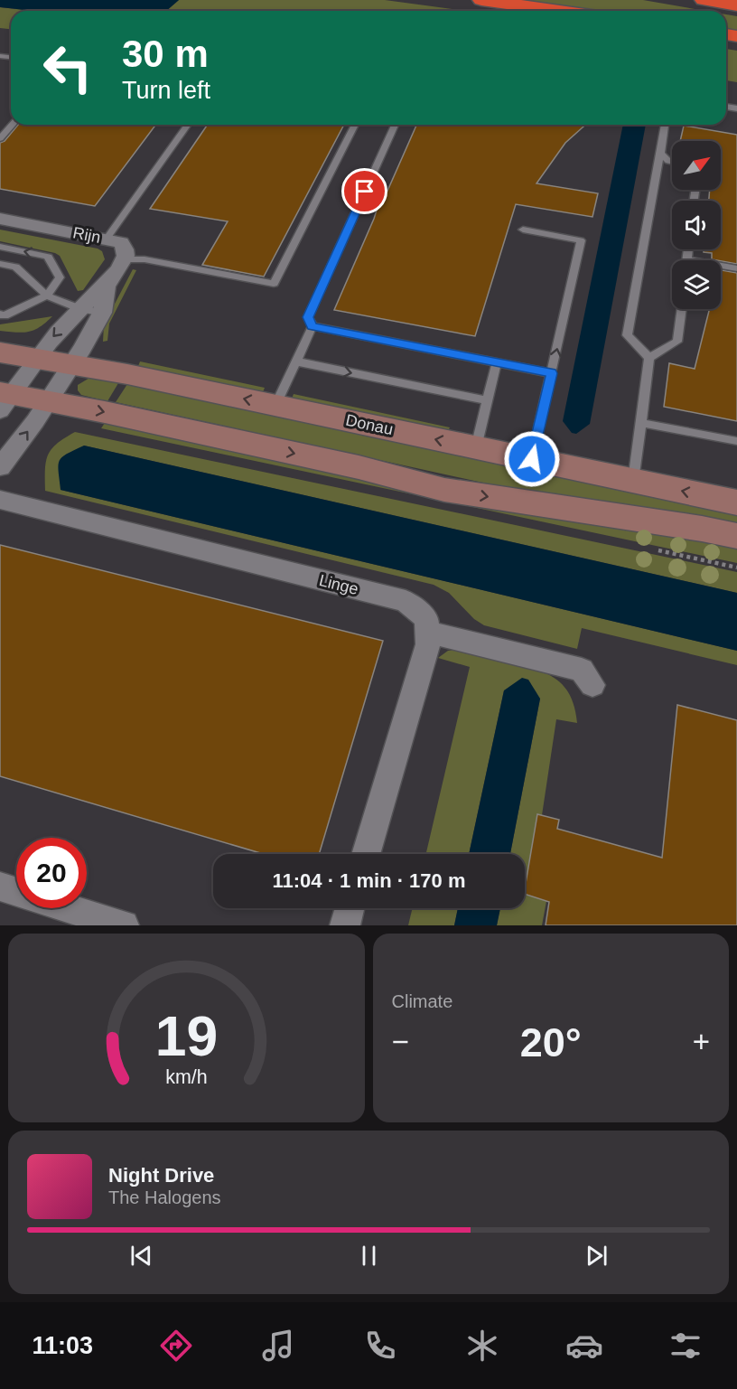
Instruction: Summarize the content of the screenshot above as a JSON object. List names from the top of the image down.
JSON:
{
  "streets": {
    "main road": ["Donau"],
    "street": ["Rijn", "Linge"]
  },
  "north": "top right",
  "page": {
    "turn": ["30 m", "Turn left"],
    "limit": "20",
    "trip": "11:04 · 1 min · 170 m",
    "tile": "Climate",
    "heat": ["−", "20°", "+"],
    "song": ["Night Drive", "The Halogens"],
    "tabs": "11:03",
    "gauge": ["19", "km/h"]
  }
}
